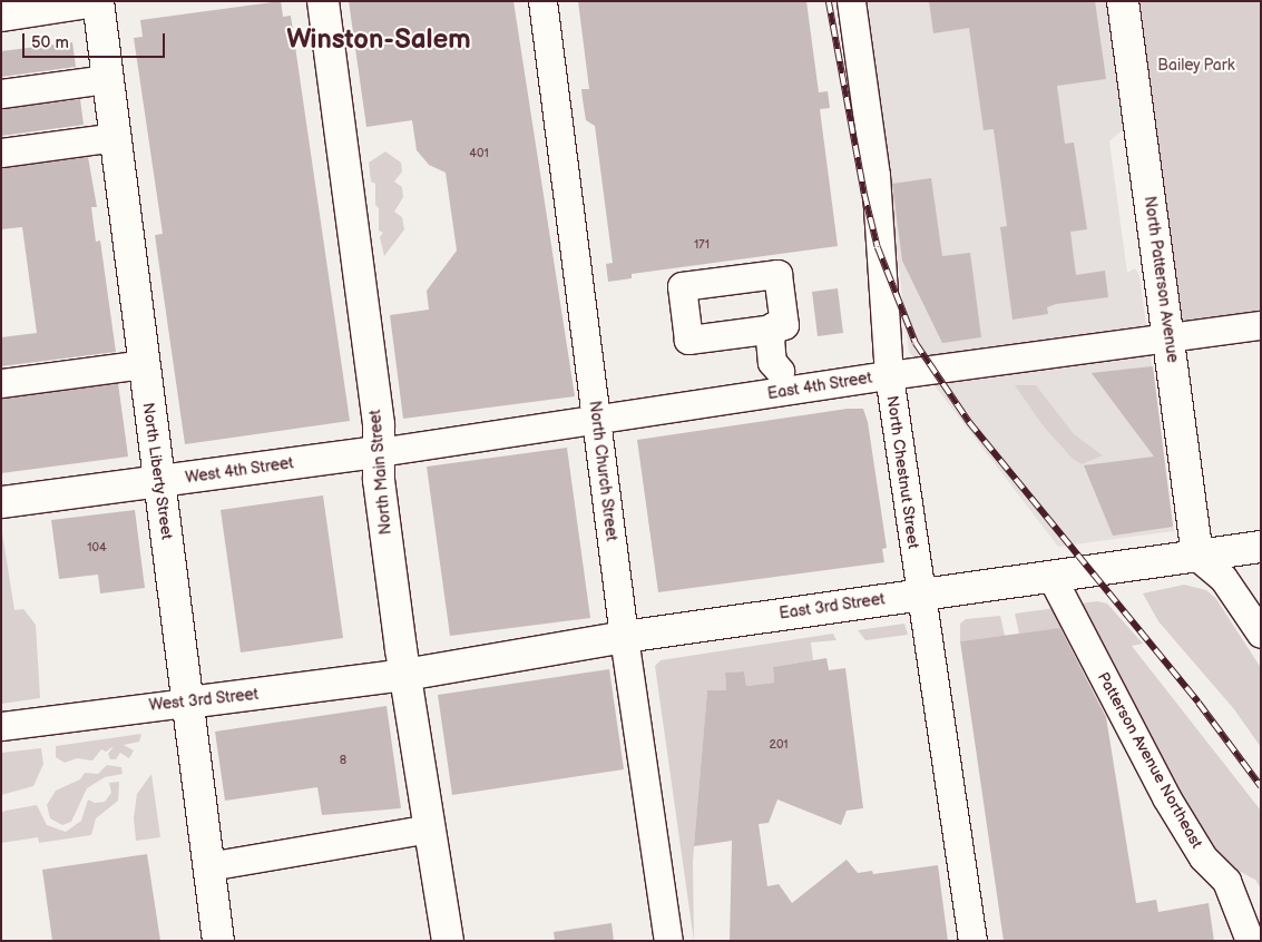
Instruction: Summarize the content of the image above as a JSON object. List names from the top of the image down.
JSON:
{
  "streets": {
    "main road": [
      "North Patterson Avenue",
      "North Liberty Street",
      "West 4th Street",
      "North Main Street",
      "East 3rd Street",
      "West 3rd Street"
    ],
    "street": [
      "East 4th Street",
      "North Church Street",
      "North Chestnut Street",
      "Patterson Avenue Northeast"
    ]
  },
  "crossings": [
    ["North Patterson Avenue", "East 4th Street"],
    ["North Patterson Avenue", "East 3rd Street"],
    ["East 4th Street", "West 4th Street"],
    ["East 4th Street", "North Church Street"],
    ["East 4th Street", "North Main Street"],
    ["East 4th Street", "North Chestnut Street"],
    ["North Liberty Street", "West 4th Street"],
    ["North Liberty Street", "West 3rd Street"],
    ["West 4th Street", "North Main Street"],
    ["North Church Street", "East 3rd Street"],
    ["North Main Street", "East 3rd Street"],
    ["North Main Street", "West 3rd Street"],
    ["North Chestnut Street", "East 3rd Street"],
    ["East 3rd Street", "West 3rd Street"],
    ["East 3rd Street", "Patterson Avenue Northeast"]
  ],
  "districts": ["Winston-Salem"],
  "parks": ["Bailey Park"],
  "house_numbers": [
    "401",
    "171",
    "104",
    "201",
    "8"
  ],
  "scale_bar": "50 m"
}
